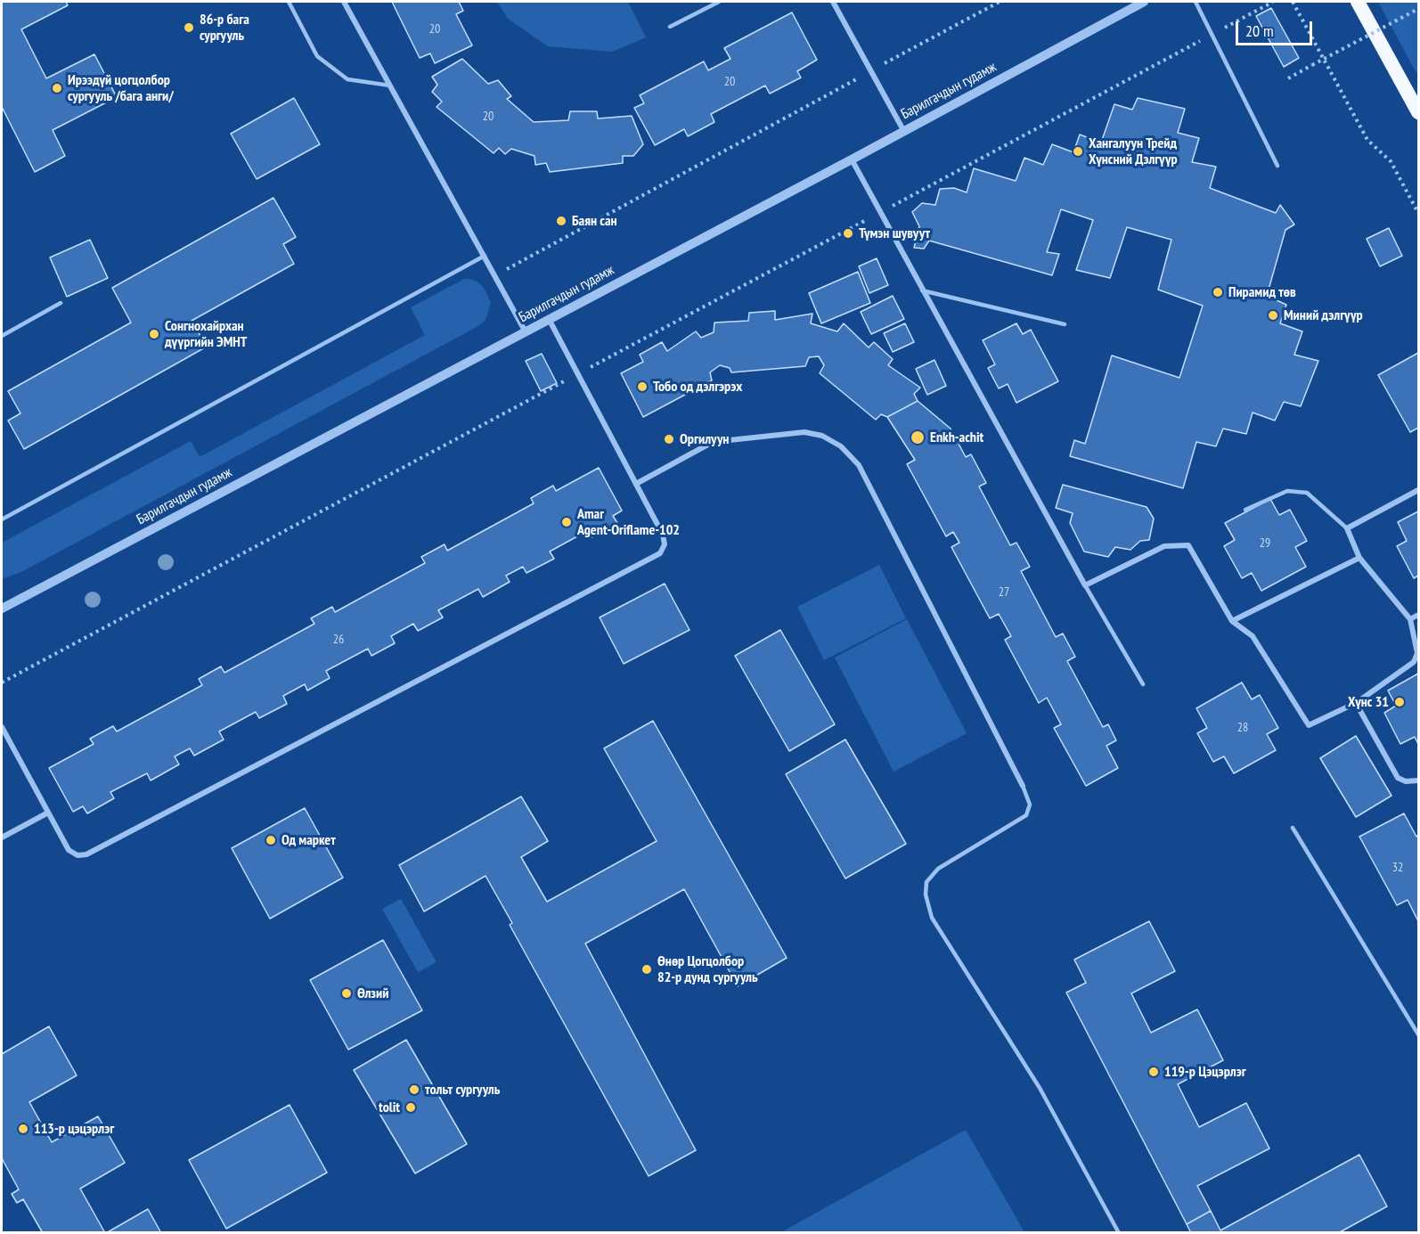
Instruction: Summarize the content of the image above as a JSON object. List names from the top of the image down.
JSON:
{
  "streets": {
    "street": ["Барилгачдын гудамж"]
  },
  "places": [
    "86-р бага сургууль",
    "Ирээдүй цогцолбор сургууль /бага анги/",
    "Хангалуун Трейд Хүнсний Дэлгүүр",
    "Баян сан",
    "Түмэн шувуут",
    "Пирамид төв",
    "Миний дэлгүүр",
    "Сонгнохайрхан дүүргийн ЭМНТ",
    "Тобо од дэлгэрэх",
    "Enkh-achit",
    "Оргилуун",
    "Amar Agent-Oriflame-102",
    "Хүнс 31",
    "Од маркет",
    "Өнөр Цогцолбор 82-р дунд сургууль",
    "Өлзий",
    "119-р Цэцэрлэг",
    "тольт сургууль",
    "tolit",
    "113-р цэцэрлэг"
  ],
  "house_numbers": [
    "20",
    "20",
    "20",
    "29",
    "27",
    "26",
    "28",
    "32"
  ],
  "scale_bar": "20 m"
}
